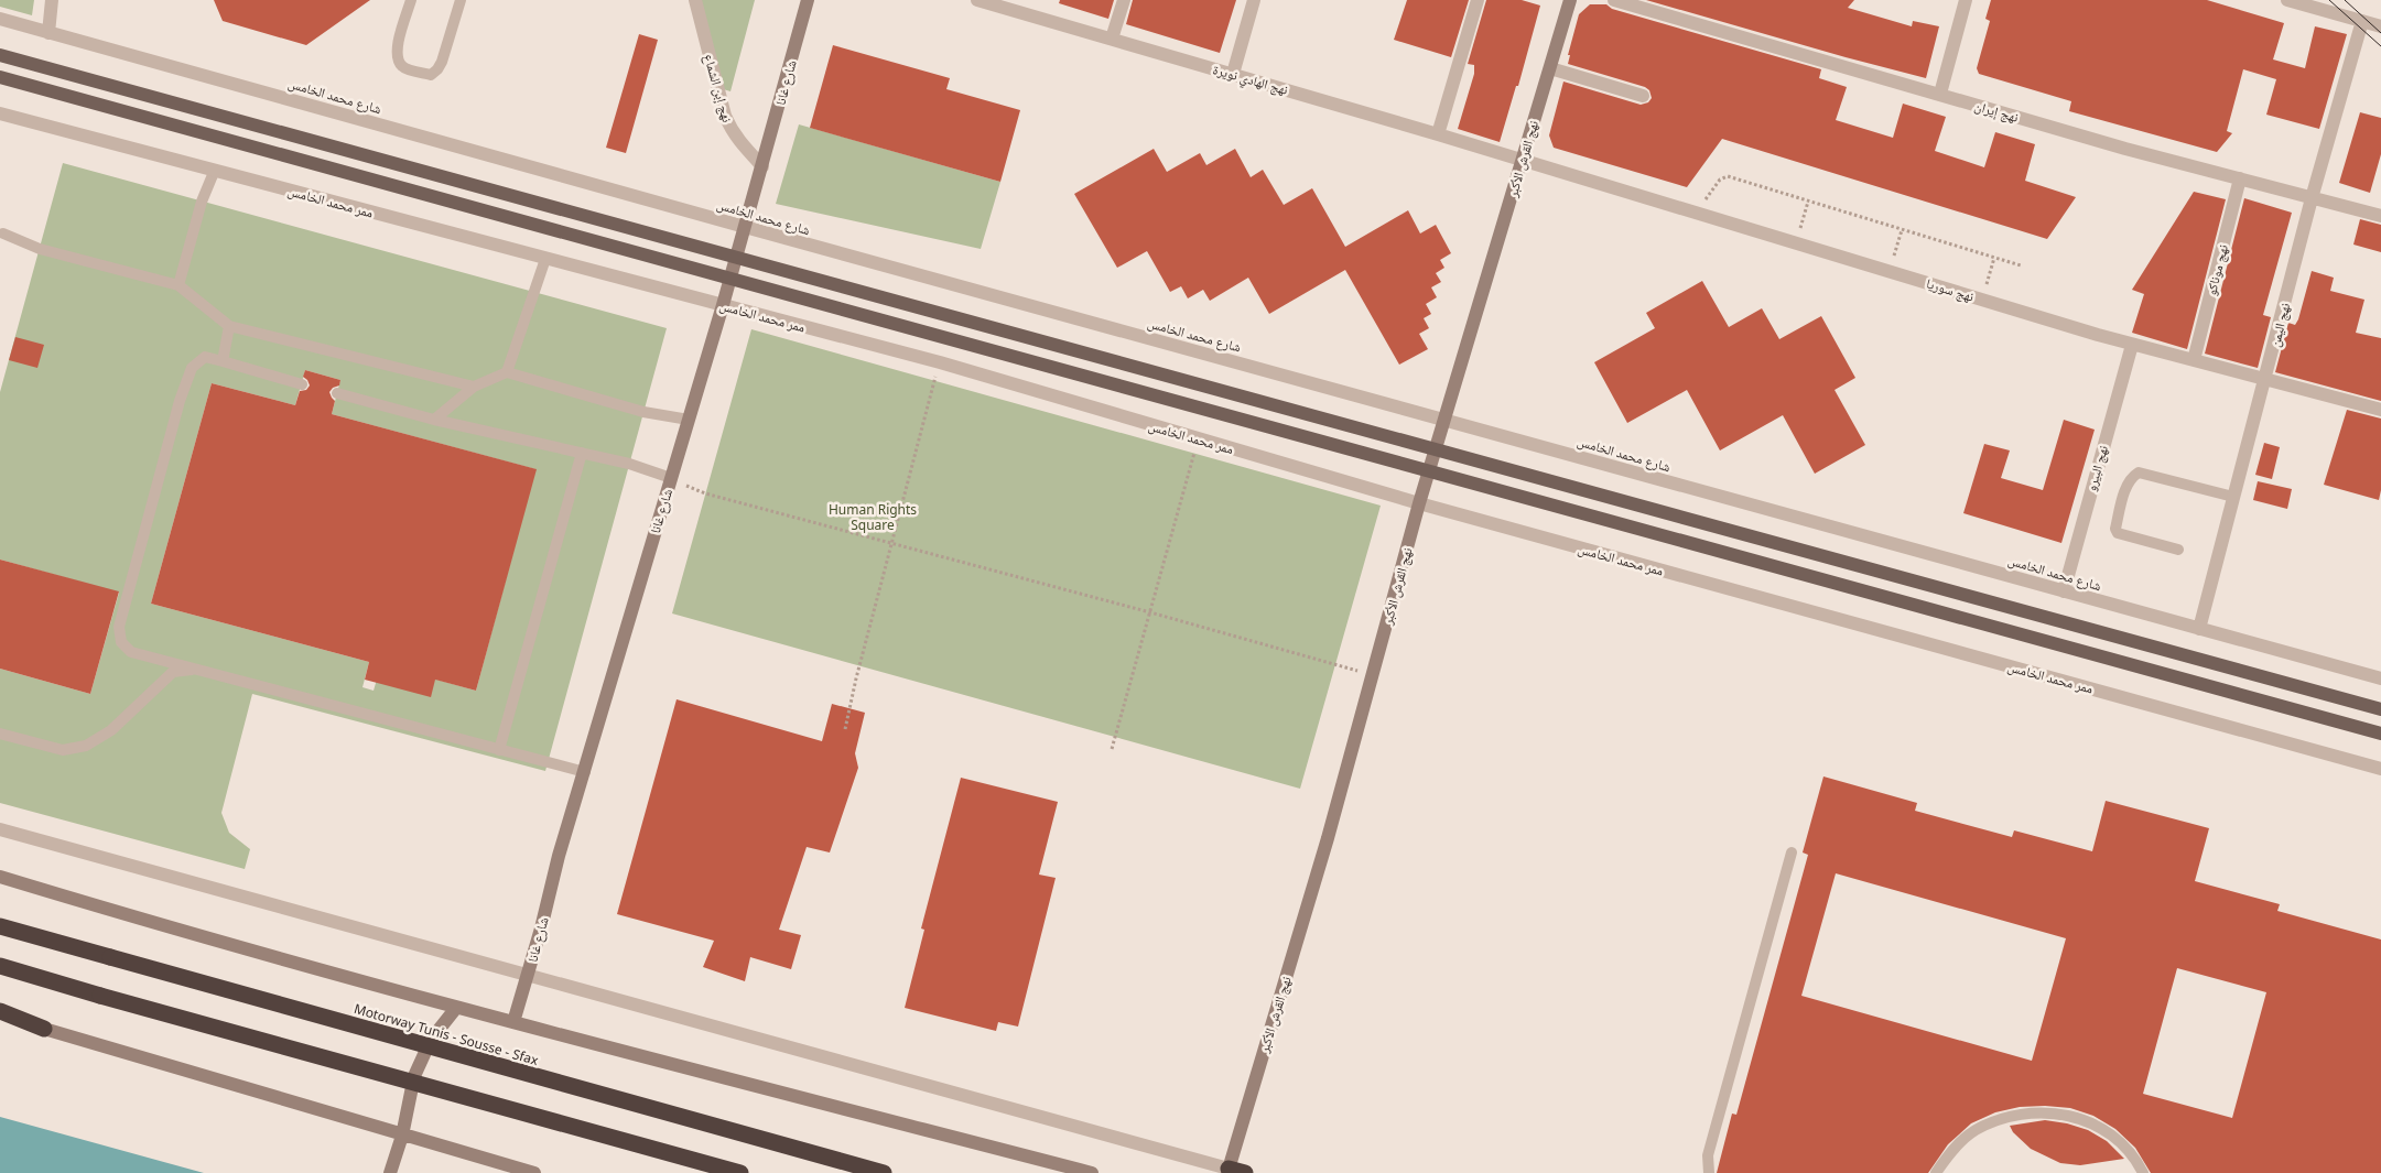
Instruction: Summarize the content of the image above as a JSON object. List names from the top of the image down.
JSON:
{
  "streets": {
    "highway": ["Motorway Tunis - Sousse - Sfax"],
    "main road": ["شارع غانا", "نهج القرش الأكبر"],
    "street": [
      "نهج الهادي نويرة",
      "نهج إبن الشماع",
      "شارع محمد الخامس",
      "نهج إيران",
      "ممر محمد الخامس",
      "نهج موناكو",
      "نهج سوريا",
      "نهج اليمن",
      "نهج البيرو"
    ]
  },
  "crossings": [
    ["نهج الهادي نويرة", "نهج القرش الأكبر"],
    ["نهج الهادي نويرة", "نهج سوريا"],
    ["شارع غانا", "نهج إبن الشماع"],
    ["شارع غانا", "شارع محمد الخامس"],
    ["شارع غانا", "ممر محمد الخامس"],
    ["شارع محمد الخامس", "نهج القرش الأكبر"],
    ["شارع محمد الخامس", "نهج اليمن"],
    ["شارع محمد الخامس", "نهج البيرو"],
    ["نهج إيران", "نهج موناكو"],
    ["نهج إيران", "نهج اليمن"],
    ["نهج القرش الأكبر", "ممر محمد الخامس"],
    ["نهج القرش الأكبر", "نهج سوريا"],
    ["نهج موناكو", "نهج سوريا"],
    ["نهج سوريا", "نهج اليمن"],
    ["نهج سوريا", "نهج البيرو"]
  ],
  "parks": ["Human Rights Square"]
}
